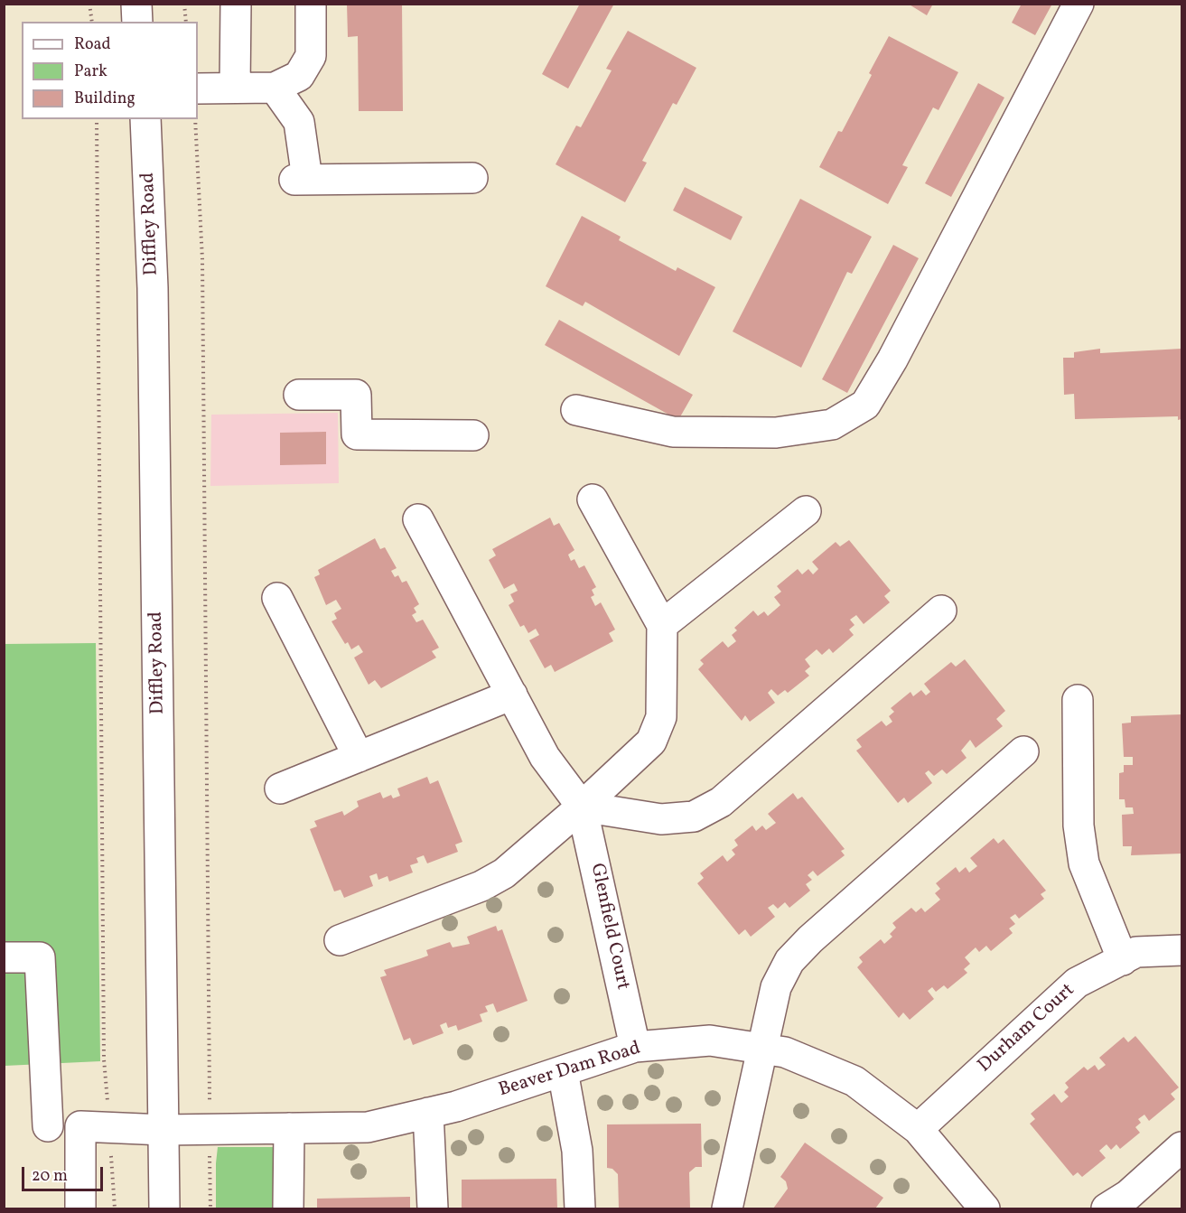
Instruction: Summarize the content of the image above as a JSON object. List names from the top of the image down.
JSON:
{
  "streets": {
    "street": [
      "Diffley Road",
      "Glenfield Court",
      "Durham Court",
      "Beaver Dam Road"
    ]
  },
  "crossings": [
    ["Diffley Road", "Beaver Dam Road"],
    ["Glenfield Court", "Beaver Dam Road"],
    ["Durham Court", "Beaver Dam Road"]
  ],
  "legend": ["Road", "Park", "Building"],
  "scale_bar": "20 m"
}
